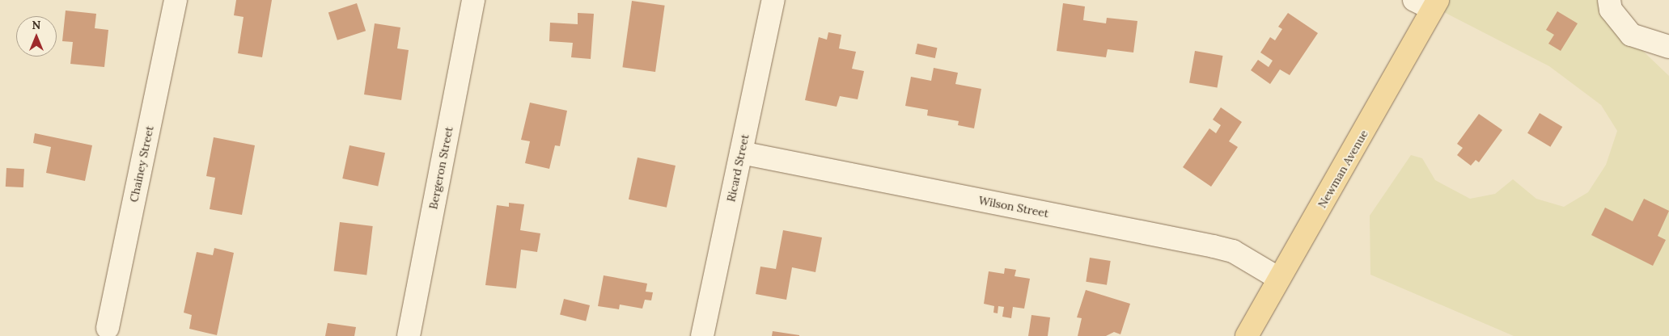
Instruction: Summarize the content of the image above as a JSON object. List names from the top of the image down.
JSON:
{
  "streets": {
    "main road": ["Newman Avenue"],
    "street": [
      "Chainey Street",
      "Bergeron Street",
      "Ricard Street",
      "Wilson Street"
    ]
  },
  "crossings": [
    ["Ricard Street", "Wilson Street"],
    ["Newman Avenue", "Wilson Street"]
  ],
  "north": "top"
}
